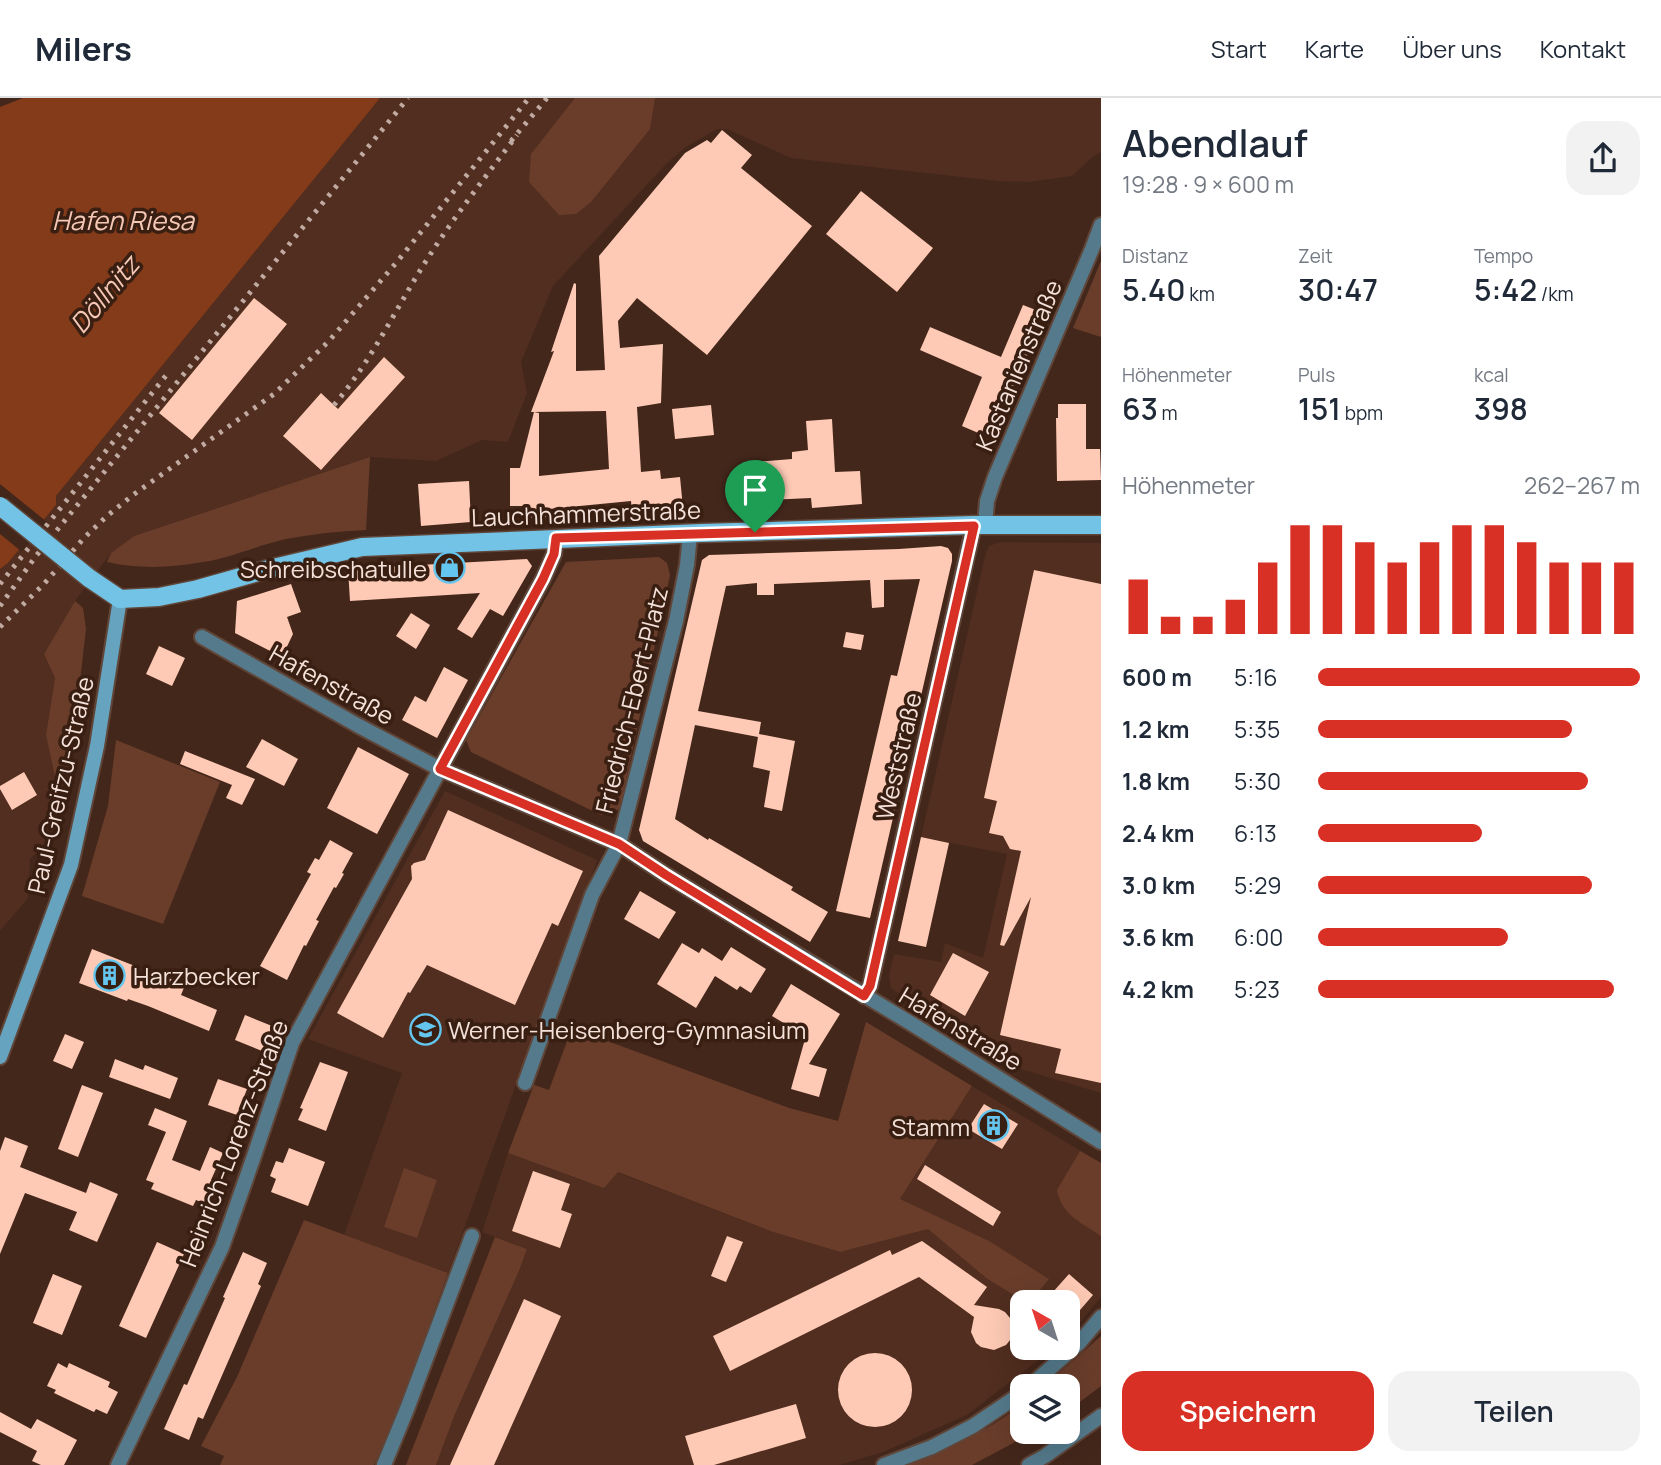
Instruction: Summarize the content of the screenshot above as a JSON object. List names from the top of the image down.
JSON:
{
  "streets": {
    "main road": ["Lauchhammerstraße", "Paul-Greifzu-Straße"],
    "street": [
      "Kastanienstraße",
      "Hafenstraße",
      "Friedrich-Ebert-Platz",
      "Weststraße",
      "Heinrich-Lorenz-Straße"
    ]
  },
  "crossings": [
    ["Kastanienstraße", "Lauchhammerstraße"],
    ["Kastanienstraße", "Weststraße"],
    ["Lauchhammerstraße", "Friedrich-Ebert-Platz"],
    ["Lauchhammerstraße", "Weststraße"],
    ["Lauchhammerstraße", "Paul-Greifzu-Straße"],
    ["Hafenstraße", "Friedrich-Ebert-Platz"],
    ["Hafenstraße", "Weststraße"],
    ["Hafenstraße", "Heinrich-Lorenz-Straße"],
    ["Friedrich-Ebert-Platz", "Heinrich-Lorenz-Straße"]
  ],
  "water": ["Hafen Riesa", "Döllnitz"],
  "places": {
    "shop": ["Schreibschatulle"],
    "building": ["Harzbecker", "Stamm"],
    "school or university": ["Werner-Heisenberg-Gymnasium"]
  },
  "north": "top left",
  "page": {
    "header": "Milers",
    "nav": [
      "Start",
      "Karte",
      "Über uns",
      "Kontakt"
    ],
    "heading": ["Abendlauf", "19:28 · 9 × 600 m"],
    "stats": [
      ["Distanz", "5.40 km"],
      ["Zeit", "30:47"],
      ["Tempo", "5:42 /km"],
      ["Höhenmeter", "63 m"],
      ["Puls", "151 bpm"],
      ["kcal", "398"]
    ],
    "chart": ["Höhenmeter", "262–267 m"],
    "list": [
      {
        "name": "600 m",
        "note": "5:16"
      },
      {
        "name": "1.2 km",
        "note": "5:35"
      },
      {
        "name": "1.8 km",
        "note": "5:30"
      },
      {
        "name": "2.4 km",
        "note": "6:13"
      },
      {
        "name": "3.0 km",
        "note": "5:29"
      },
      {
        "name": "3.6 km",
        "note": "6:00"
      },
      {
        "name": "4.2 km",
        "note": "5:23"
      }
    ],
    "buttons": ["Speichern", "Teilen"]
  }
}
